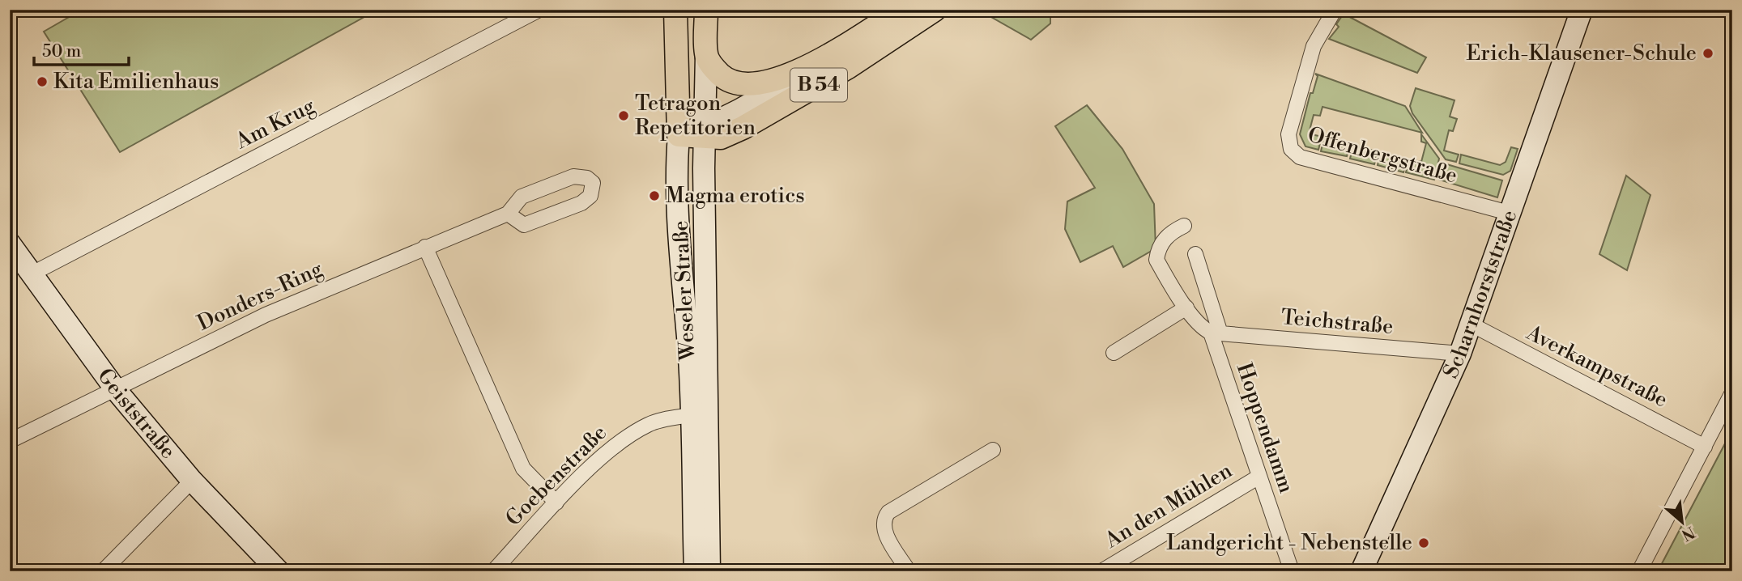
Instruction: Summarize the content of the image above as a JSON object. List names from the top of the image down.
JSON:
{
  "streets": {
    "main road": [
      "B 54",
      "Weseler Straße",
      "Scharnhorststraße",
      "Geiststraße"
    ],
    "street": [
      "Am Krug",
      "Offenbergstraße",
      "Donders-Ring",
      "Teichstraße",
      "Averkampstraße",
      "Hoppendamm",
      "Goebenstraße",
      "An den Mühlen"
    ]
  },
  "crossings": [
    ["B 54", "Weseler Straße"],
    ["Am Krug", "Geiststraße"],
    ["Offenbergstraße", "Scharnhorststraße"],
    ["Weseler Straße", "Goebenstraße"],
    ["Scharnhorststraße", "Teichstraße"],
    ["Scharnhorststraße", "Averkampstraße"],
    ["Donders-Ring", "Geiststraße"],
    ["Teichstraße", "Hoppendamm"],
    ["Hoppendamm", "An den Mühlen"]
  ],
  "places": [
    "Erich-Klausener-Schule",
    "Kita Emilienhaus",
    "Tetragon Repetitorien",
    "Magma erotics",
    "Landgericht - Nebenstelle"
  ],
  "scale_bar": "50 m",
  "north": "bottom right"
}
